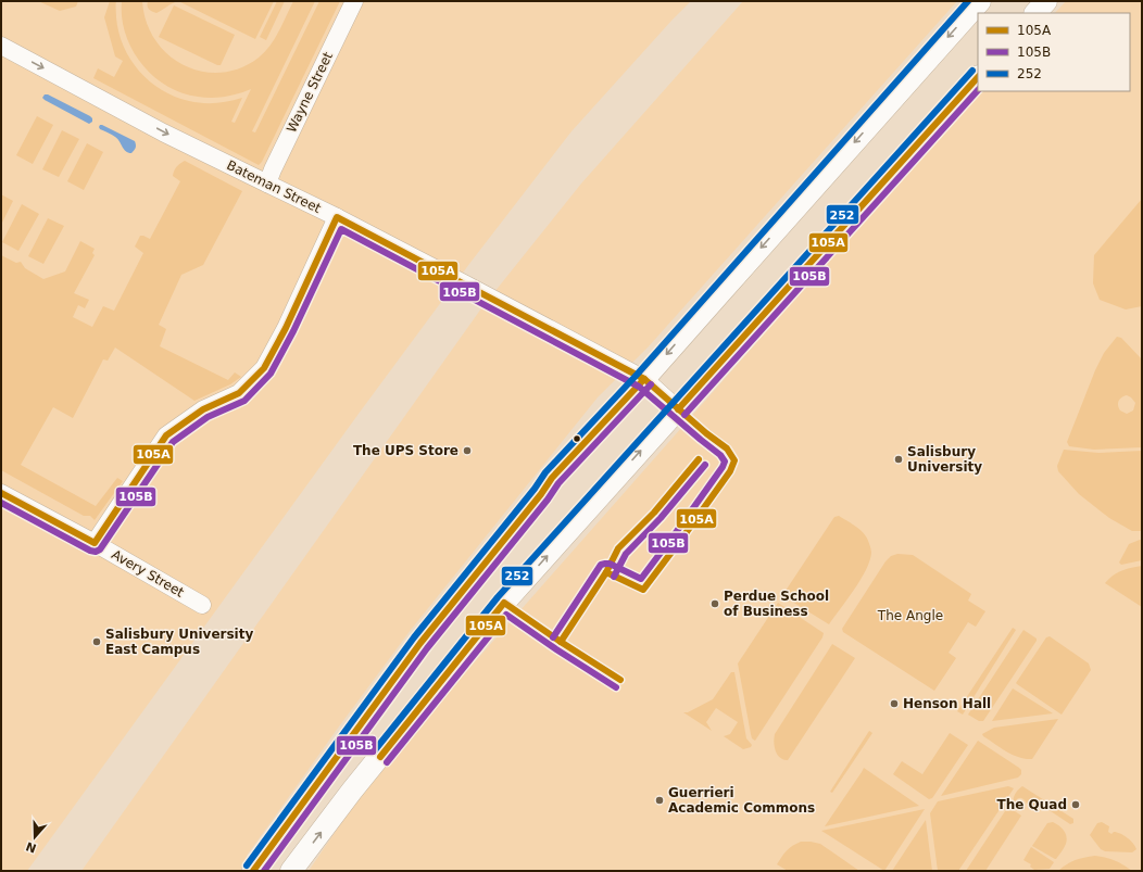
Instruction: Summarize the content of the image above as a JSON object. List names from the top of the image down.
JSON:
{
  "streets": {
    "street": ["Wayne Street", "Bateman Street", "Avery Street"]
  },
  "crossings": [
    ["Wayne Street", "Bateman Street"]
  ],
  "one_way": ["Bateman Street"],
  "parks": ["The Angle"],
  "places": [
    "The UPS Store",
    "Salisbury University",
    "Perdue School of Business",
    "Salisbury University East Campus",
    "Henson Hall",
    "Guerrieri Academic Commons",
    "The Quad"
  ],
  "lines": ["transit line 252", "transit line 105A", "transit line 105B"],
  "legend": ["105A", "105B", "252"],
  "north": "bottom"
}
